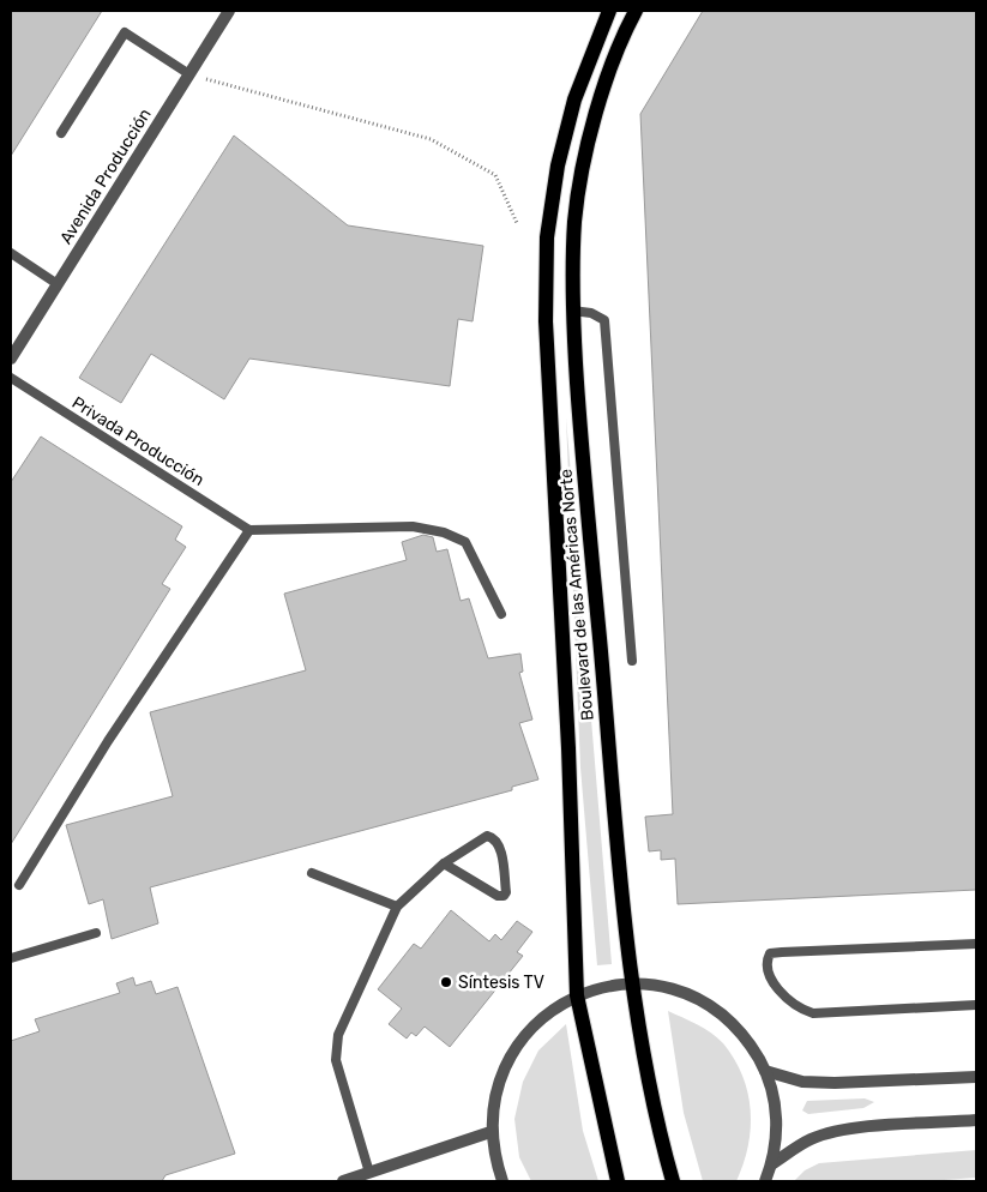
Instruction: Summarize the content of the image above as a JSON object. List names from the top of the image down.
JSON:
{
  "streets": {
    "main road": ["Boulevard de las Américas Norte"],
    "street": ["Avenida Producción"],
    "lane": ["Privada Producción"]
  },
  "places": ["Síntesis TV"]
}
